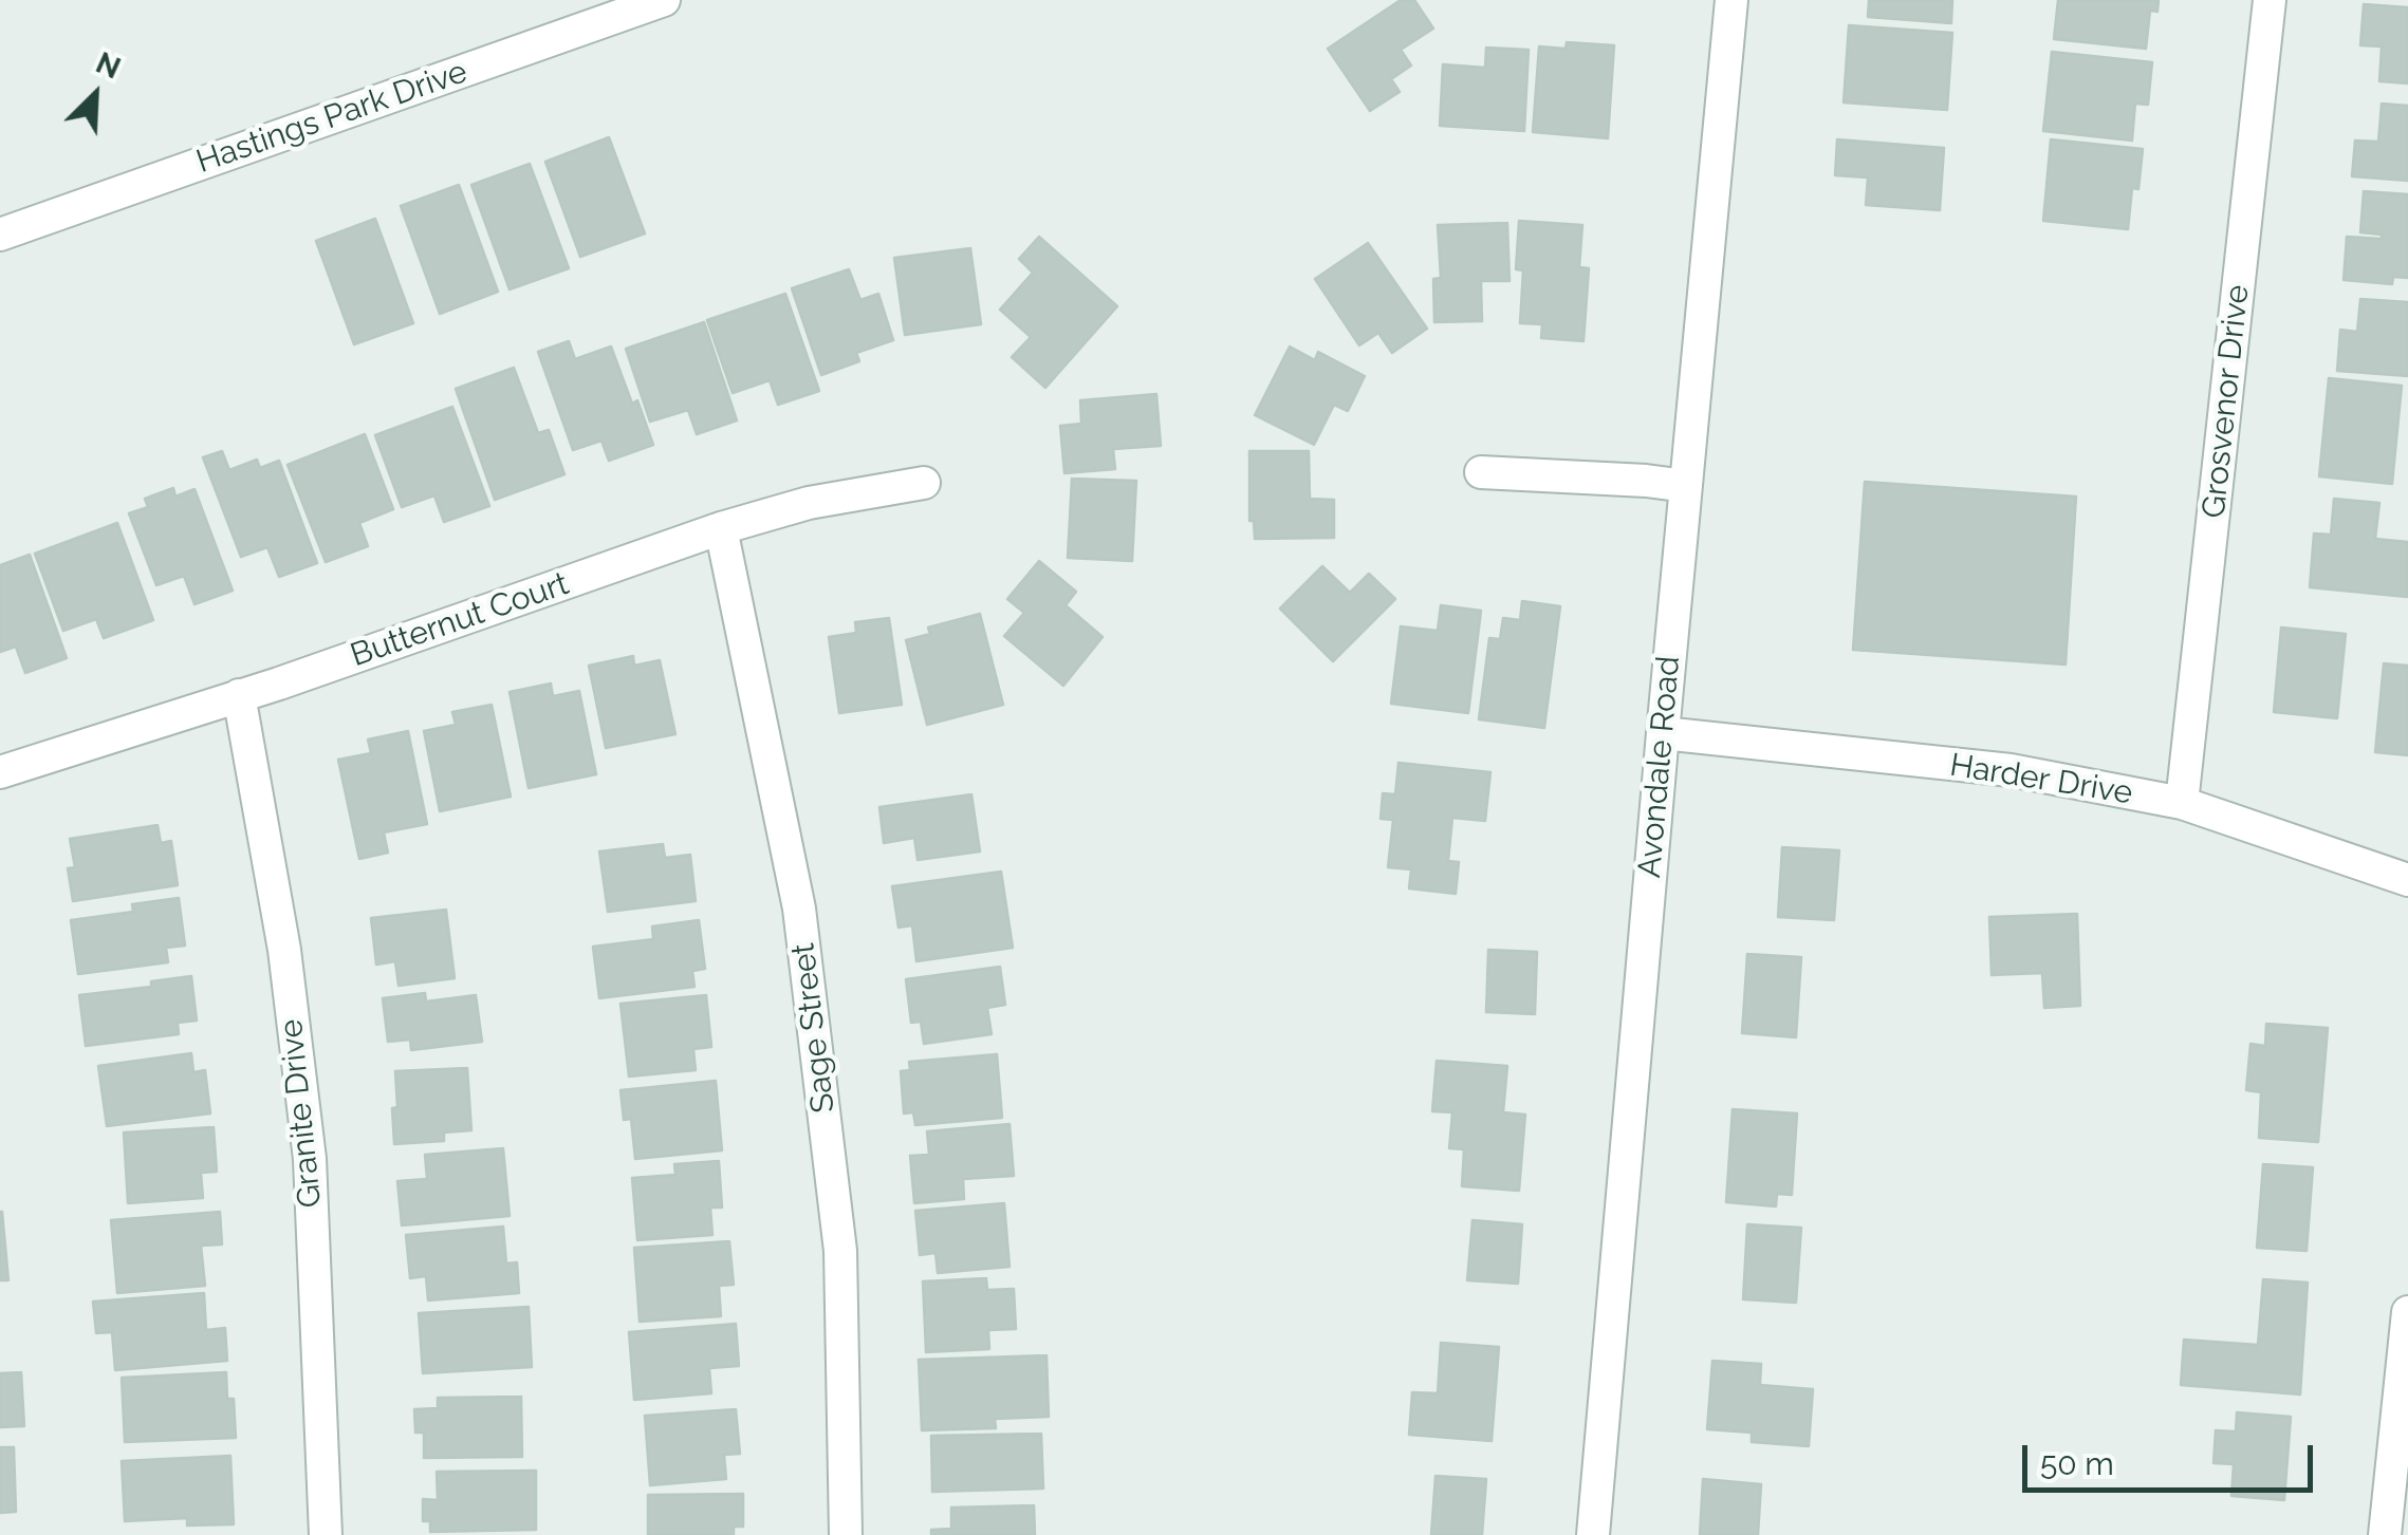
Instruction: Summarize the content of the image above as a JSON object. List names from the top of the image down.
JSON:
{
  "streets": {
    "street": [
      "Hastings Park Drive",
      "Grosvenor Drive",
      "Butternut Court",
      "Avondale Road",
      "Harder Drive",
      "Sage Street",
      "Granite Drive"
    ]
  },
  "crossings": [
    ["Grosvenor Drive", "Harder Drive"],
    ["Butternut Court", "Sage Street"],
    ["Butternut Court", "Granite Drive"],
    ["Avondale Road", "Harder Drive"]
  ],
  "scale_bar": "50 m",
  "north": "top right"
}
